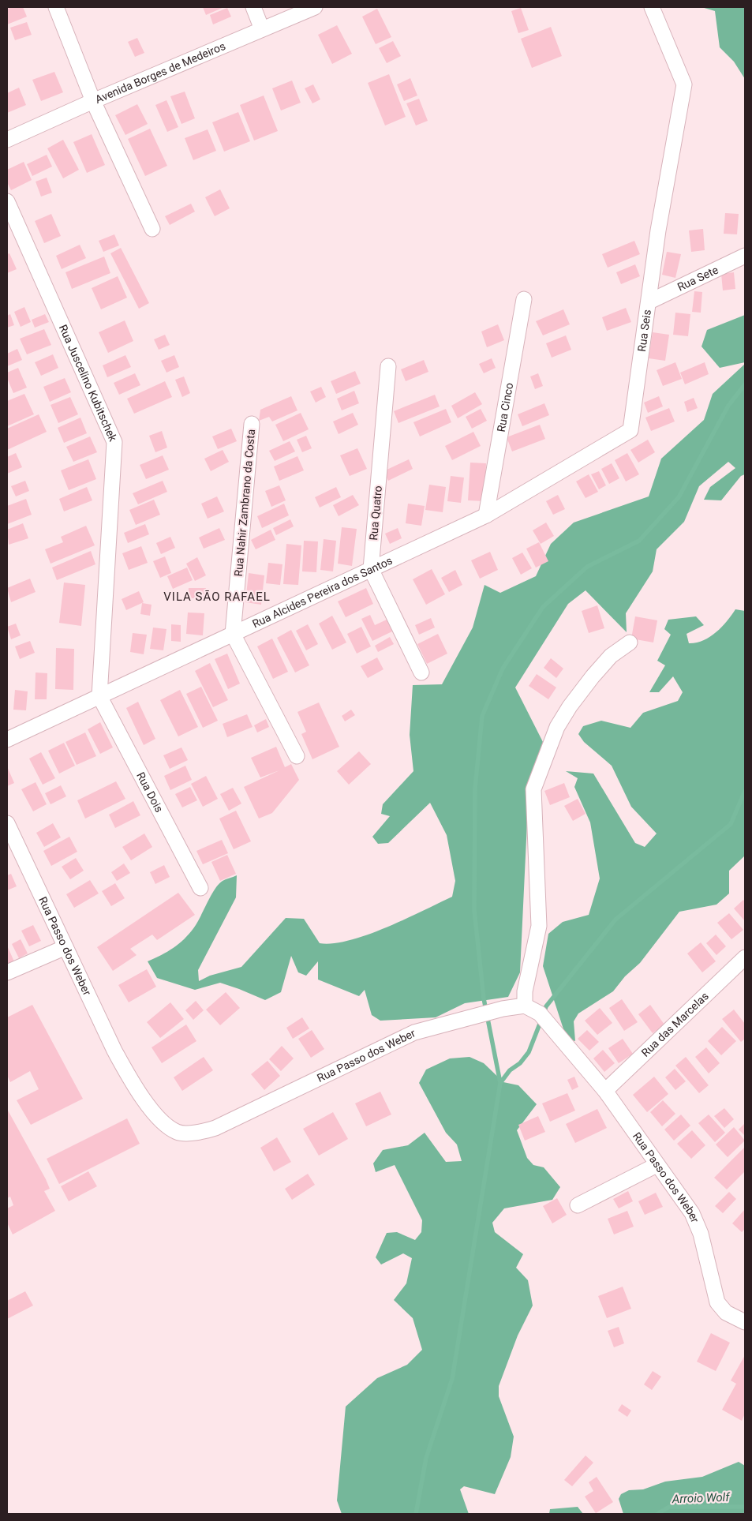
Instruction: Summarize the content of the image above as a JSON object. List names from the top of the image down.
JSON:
{
  "streets": {
    "street": [
      "Avenida Borges de Medeiros",
      "Rua Sete",
      "Rua Seis",
      "Rua Juscelino Kubitschek",
      "Rua Cinco",
      "Rua Nahir Zambrano da Costa",
      "Rua Quatro",
      "Rua Alcides Pereira dos Santos",
      "Rua Dois",
      "Rua Passo dos Weber",
      "Rua das Marcelas"
    ]
  },
  "crossings": [
    ["Rua Sete", "Rua Seis"],
    ["Rua Seis", "Rua Alcides Pereira dos Santos"],
    ["Rua Juscelino Kubitschek", "Rua Alcides Pereira dos Santos"],
    ["Rua Juscelino Kubitschek", "Rua Dois"],
    ["Rua Cinco", "Rua Alcides Pereira dos Santos"],
    ["Rua Nahir Zambrano da Costa", "Rua Alcides Pereira dos Santos"],
    ["Rua Quatro", "Rua Alcides Pereira dos Santos"],
    ["Rua Alcides Pereira dos Santos", "Rua Dois"],
    ["Rua Passo dos Weber", "Rua das Marcelas"]
  ],
  "districts": ["VILA SÃO RAFAEL"],
  "water": ["Arroio Wolf"]
}
